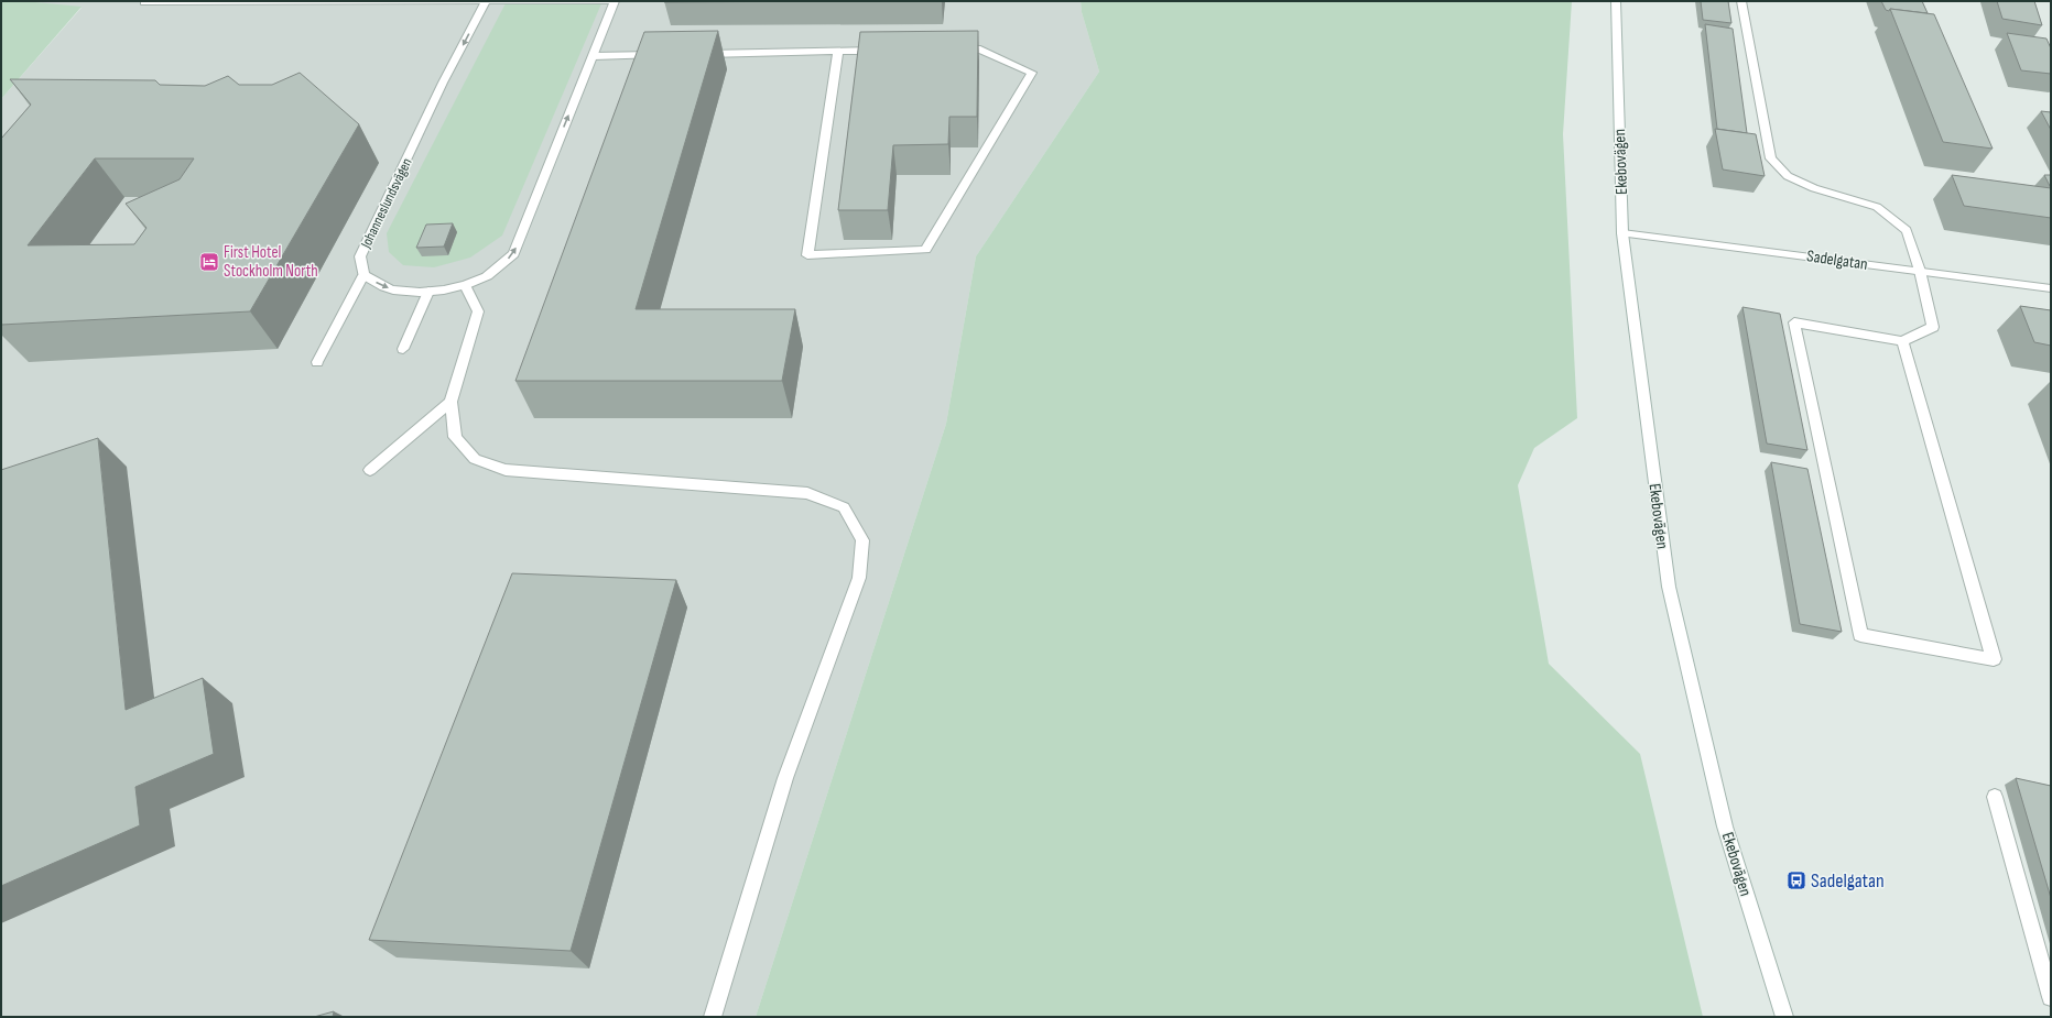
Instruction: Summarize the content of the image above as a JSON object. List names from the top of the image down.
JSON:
{
  "streets": {
    "street": ["Ekebovägen", "Johanneslundsvägen", "Sadelgatan"]
  },
  "crossings": [
    ["Ekebovägen", "Sadelgatan"]
  ],
  "one_way": ["Johanneslundsvägen"],
  "places": {
    "hotel": ["First Hotel Stockholm North"],
    "bus stop": ["Sadelgatan"]
  }
}
